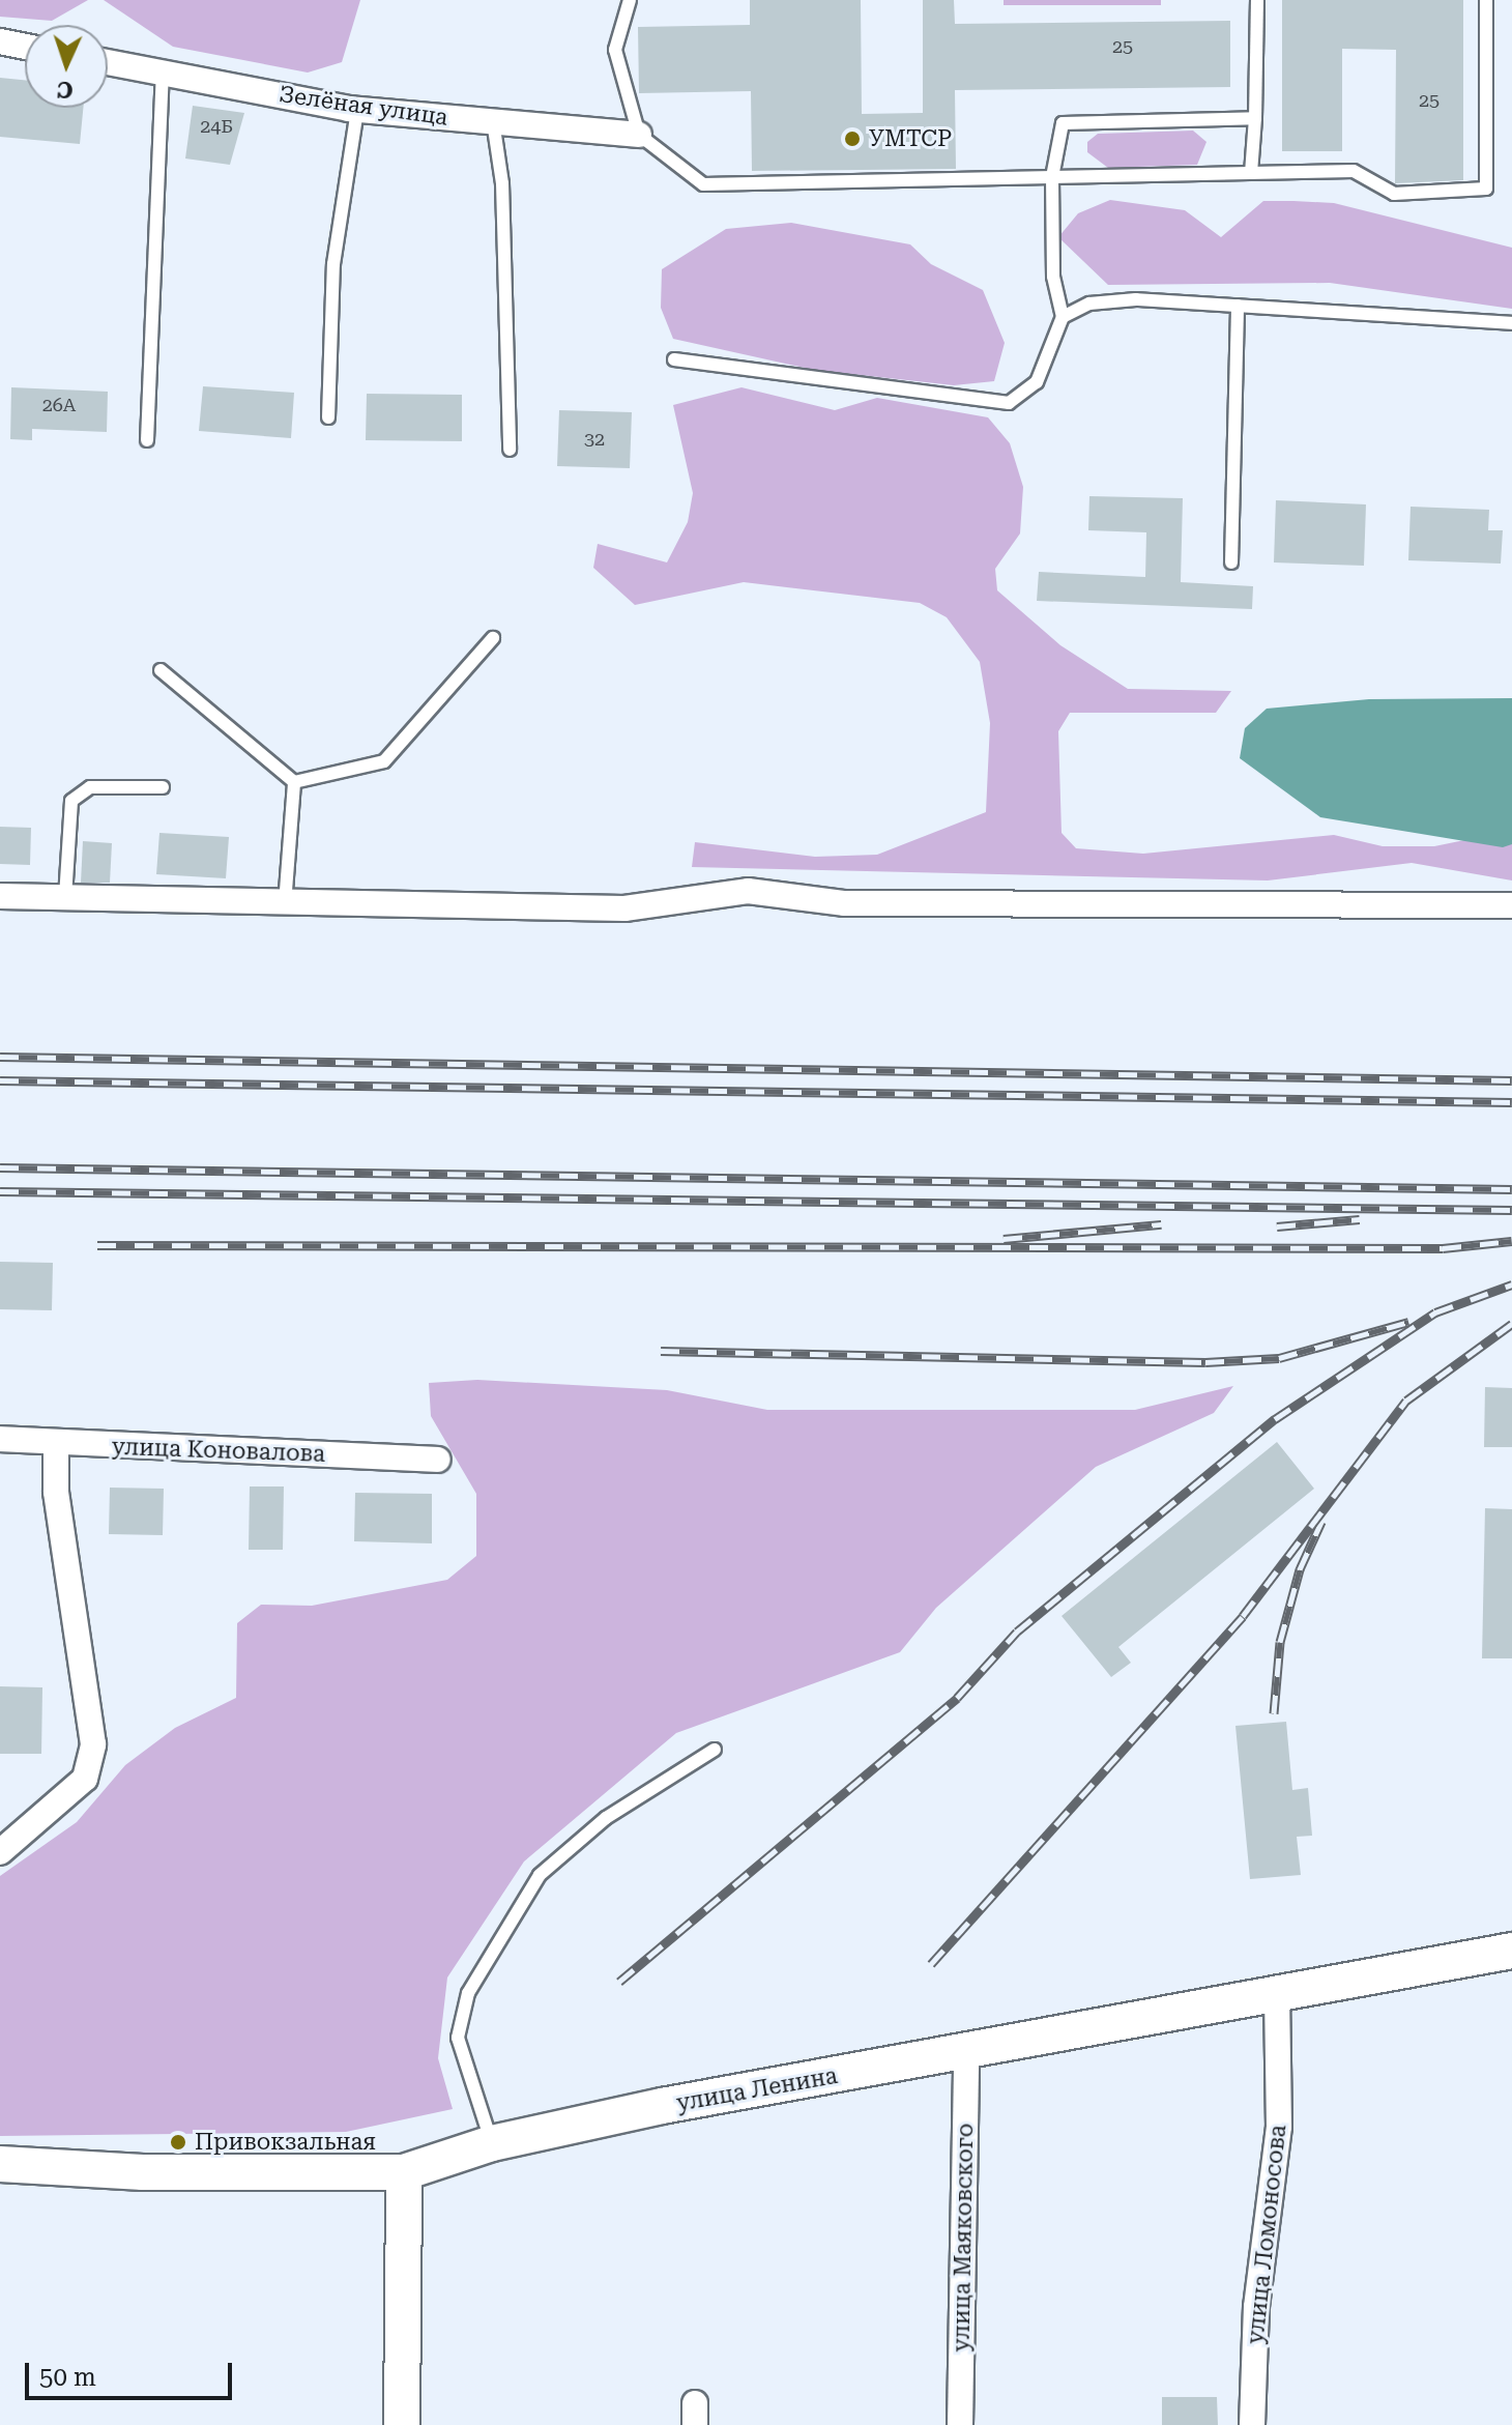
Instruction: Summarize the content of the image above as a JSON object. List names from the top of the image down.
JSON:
{
  "streets": {
    "street": [
      "Зелёная улица",
      "улица Коновалова",
      "улица Ленина",
      "улица Ломоносова",
      "улица Маяковского"
    ]
  },
  "crossings": [
    ["улица Ленина", "улица Ломоносова"],
    ["улица Ленина", "улица Маяковского"]
  ],
  "places": ["УМТСР", "Привокзальная"],
  "house_numbers": [
    "25",
    "25",
    "24Б",
    "26А",
    "32"
  ],
  "scale_bar": "50 m",
  "north": "bottom"
}
